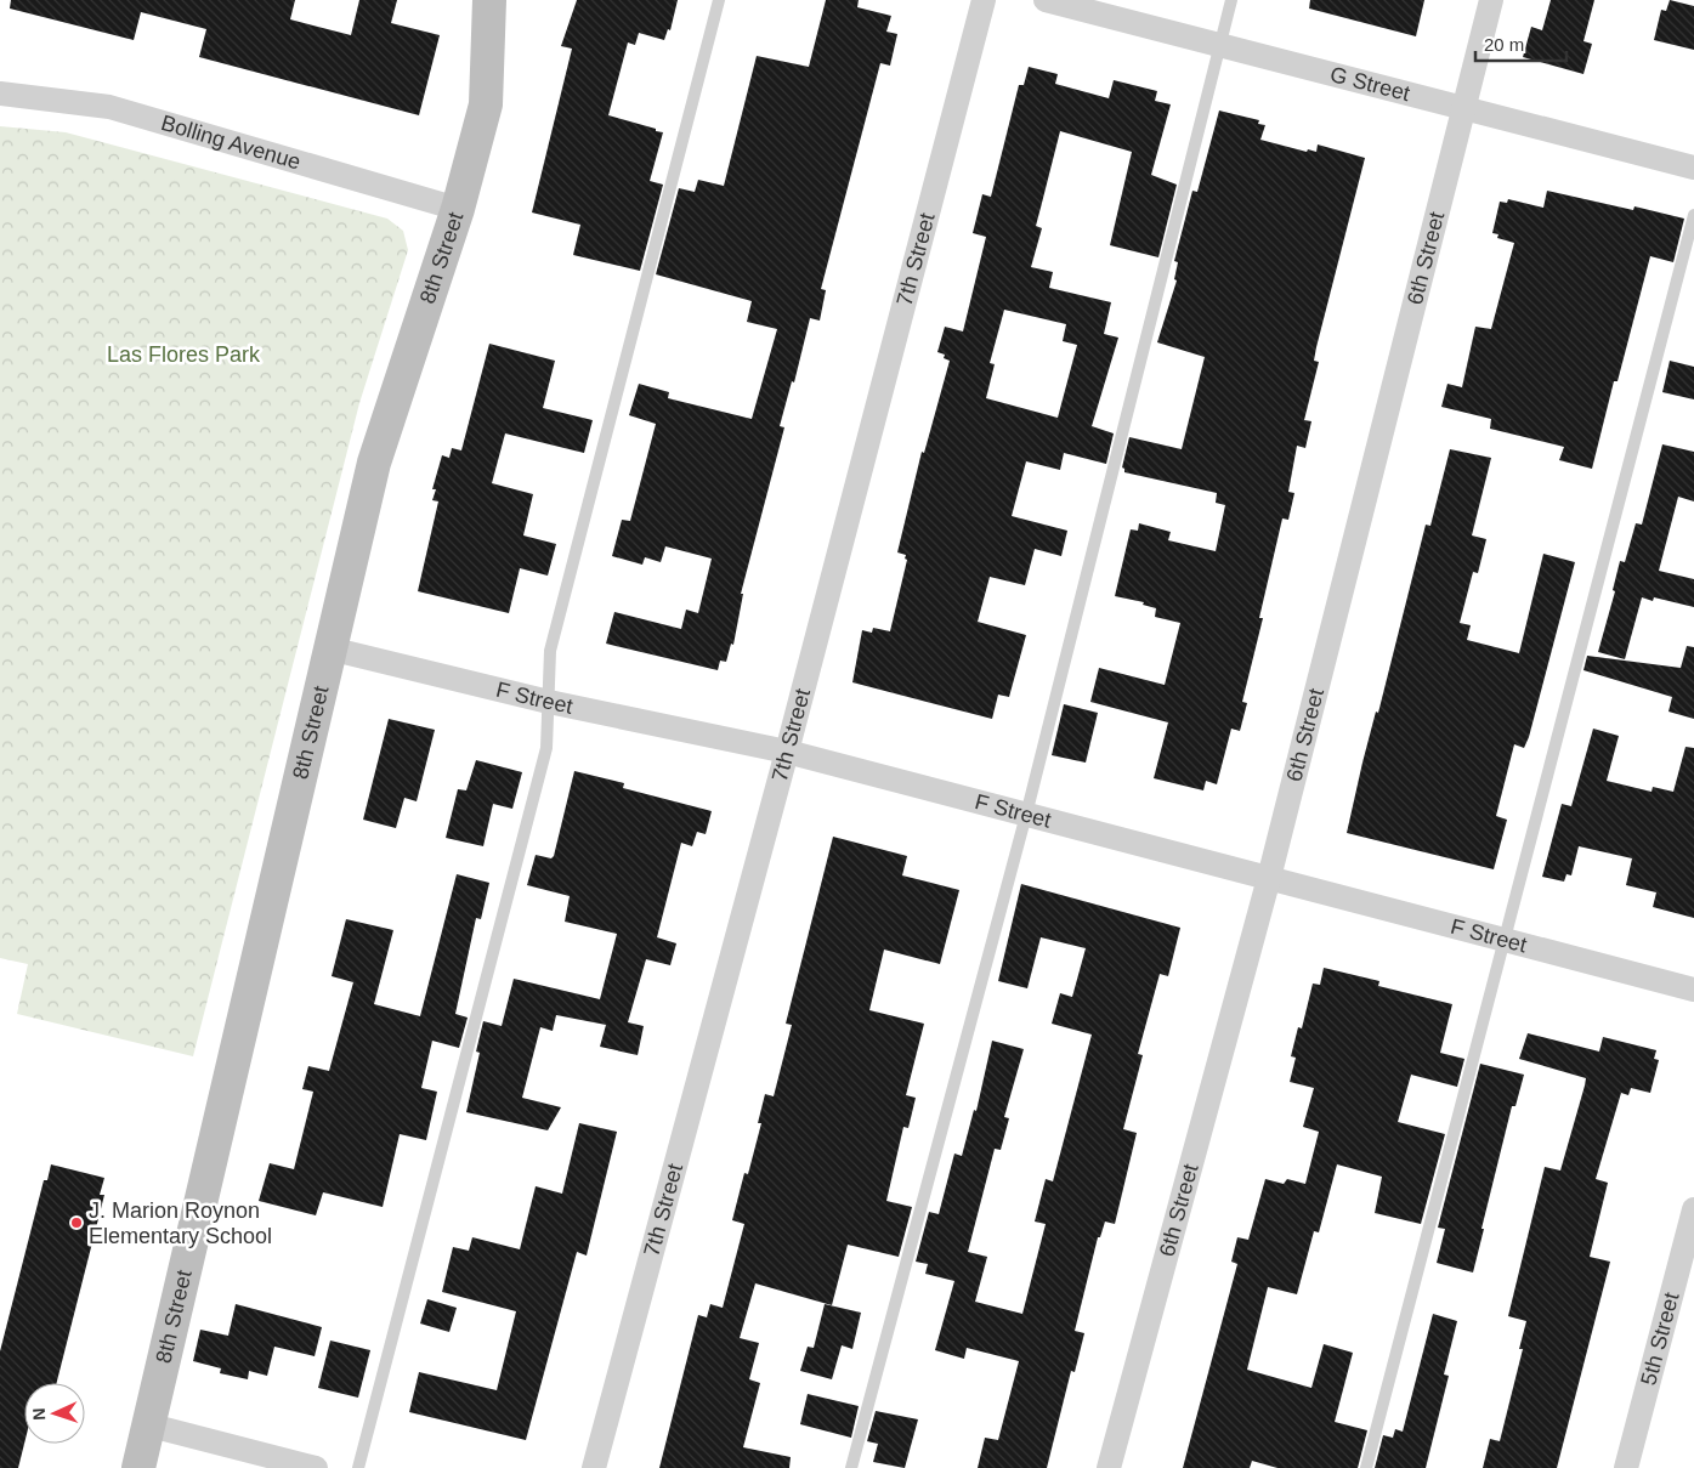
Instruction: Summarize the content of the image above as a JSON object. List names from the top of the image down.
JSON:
{
  "streets": {
    "street": [
      "G Street",
      "Bolling Avenue",
      "8th Street",
      "7th Street",
      "6th Street",
      "F Street",
      "5th Street"
    ]
  },
  "crossings": [
    ["G Street", "6th Street"],
    ["Bolling Avenue", "8th Street"],
    ["8th Street", "F Street"],
    ["7th Street", "F Street"],
    ["6th Street", "F Street"]
  ],
  "parks": ["Las Flores Park"],
  "places": ["J. Marion Roynon Elementary School"],
  "scale_bar": "20 m",
  "north": "left"
}
